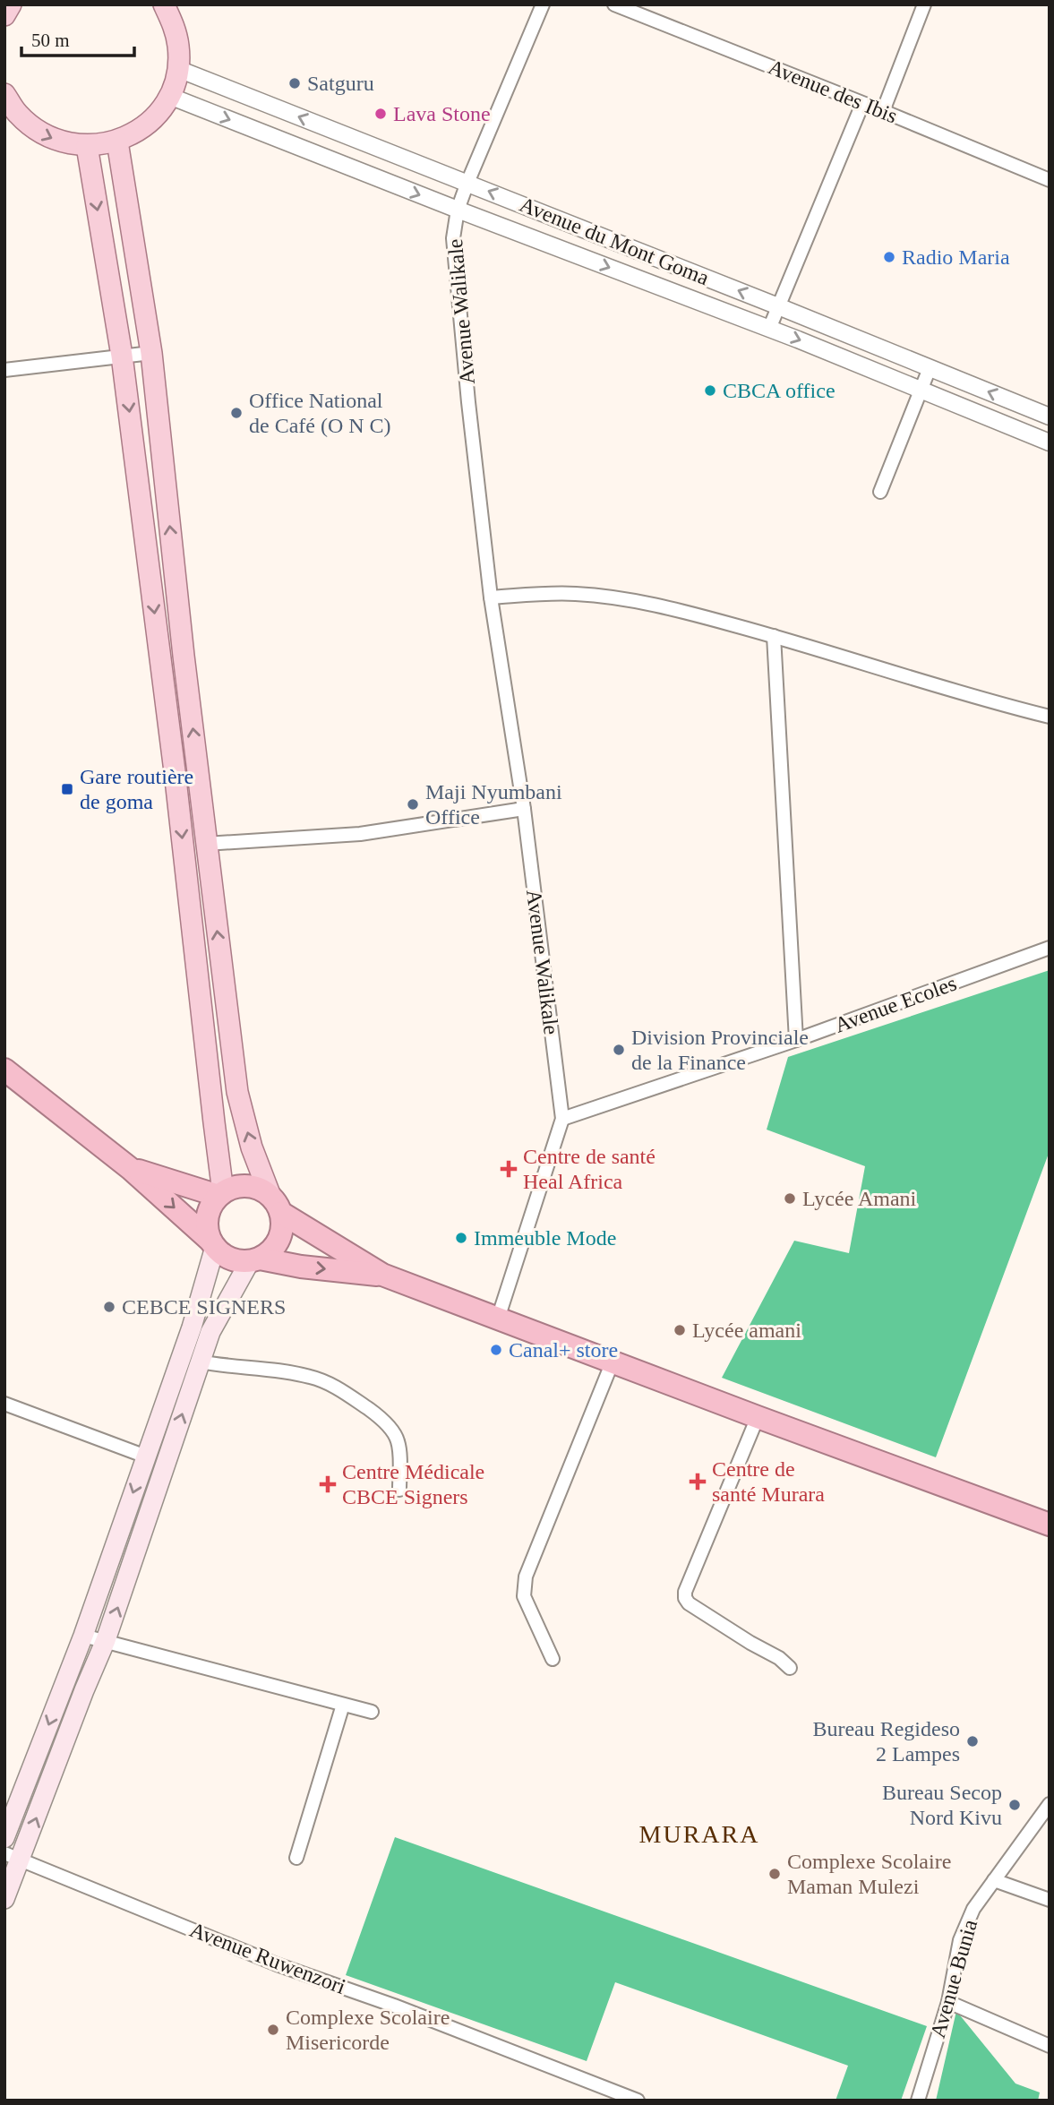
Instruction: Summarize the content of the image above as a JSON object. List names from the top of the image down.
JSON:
{
  "streets": {
    "street": [
      "Avenue des Ibis",
      "Avenue du Mont Goma",
      "Avenue Walikale",
      "Avenue Ecoles",
      "Avenue Ruwenzori",
      "Avenue Bunia"
    ]
  },
  "crossings": [
    ["Avenue du Mont Goma", "Avenue Walikale"],
    ["Avenue Walikale", "Avenue Ecoles"]
  ],
  "districts": ["MURARA"],
  "places": {
    "other": [
      "Satguru",
      "Lava Stone",
      "Radio Maria",
      "CBCA office",
      "Office National de Café (O N C)",
      "Maji Nyumbani Office",
      "Division Provinciale de la Finance",
      "Lycée Amani",
      "Immeuble Mode",
      "CEBCE SIGNERS",
      "Lycée amani",
      "Canal+ store",
      "Bureau Regideso 2 Lampes",
      "Bureau Secop Nord Kivu",
      "Complexe Scolaire Maman Mulezi",
      "Complexe Scolaire Misericorde"
    ],
    "transit": ["Gare routière de goma"],
    "health": ["Centre de santé Heal Africa", "Centre de santé Murara", "Centre Médicale CBCE Signers"]
  },
  "scale_bar": "50 m"
}
